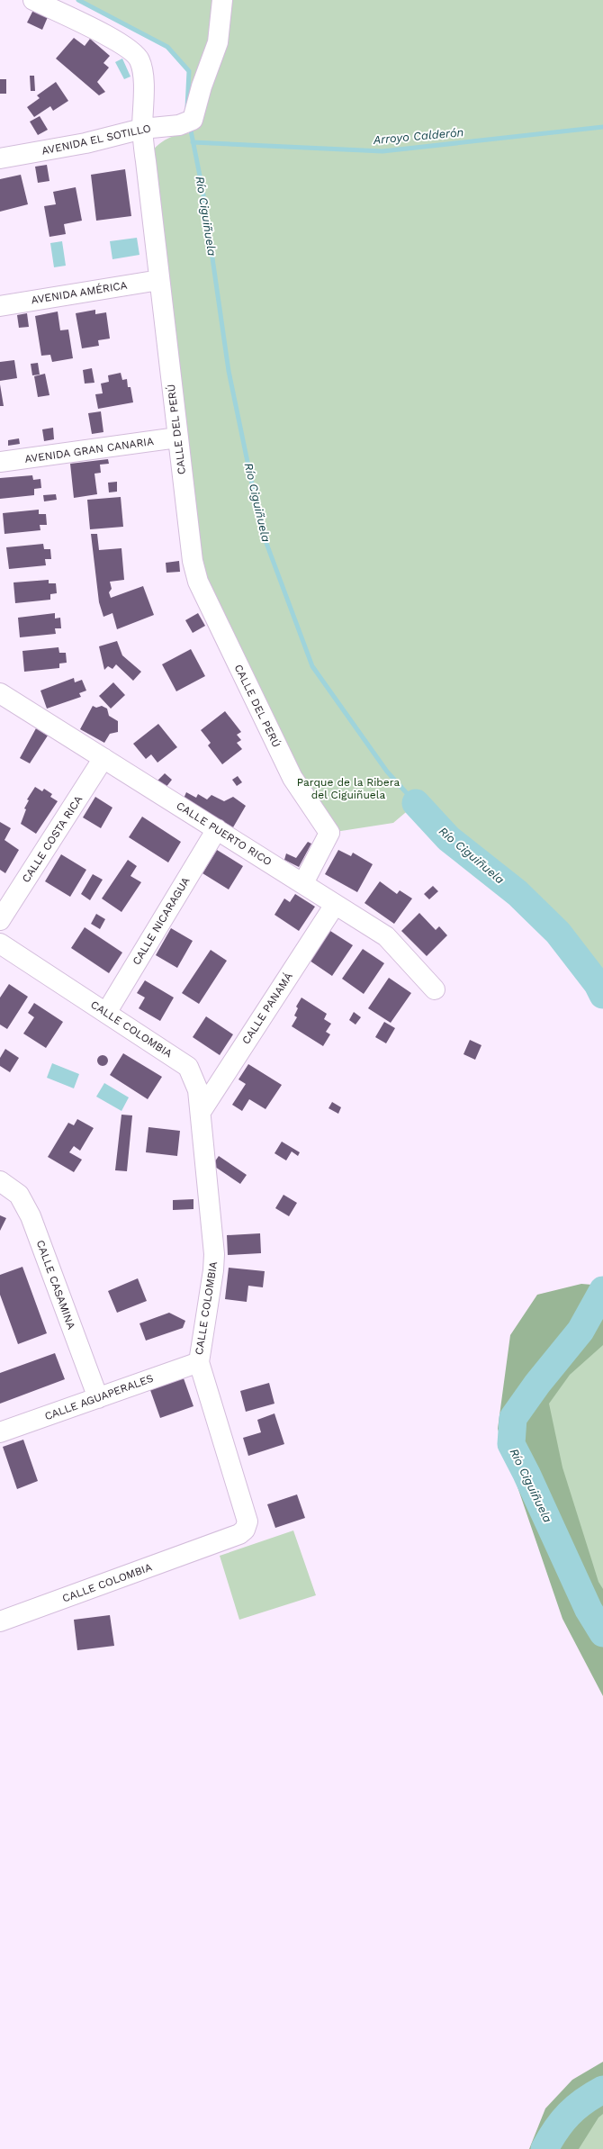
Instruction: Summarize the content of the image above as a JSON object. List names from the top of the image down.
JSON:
{
  "streets": {
    "street": [
      "AVENIDA EL SOTILLO",
      "AVENIDA AMÉRICA",
      "CALLE DEL PERÚ",
      "AVENIDA GRAN CANARIA",
      "CALLE PUERTO RICO",
      "CALLE COSTA RICA",
      "CALLE NICARAGUA",
      "CALLE PANAMÁ",
      "CALLE COLOMBIA",
      "CALLE CASAMINA",
      "CALLE AGUAPERALES"
    ]
  },
  "crossings": [
    ["AVENIDA EL SOTILLO", "CALLE DEL PERÚ"],
    ["AVENIDA AMÉRICA", "CALLE DEL PERÚ"],
    ["CALLE DEL PERÚ", "AVENIDA GRAN CANARIA"],
    ["CALLE DEL PERÚ", "CALLE PUERTO RICO"],
    ["CALLE PUERTO RICO", "CALLE COSTA RICA"],
    ["CALLE PUERTO RICO", "CALLE NICARAGUA"],
    ["CALLE PUERTO RICO", "CALLE PANAMÁ"],
    ["CALLE NICARAGUA", "CALLE COLOMBIA"],
    ["CALLE PANAMÁ", "CALLE COLOMBIA"],
    ["CALLE COLOMBIA", "CALLE AGUAPERALES"],
    ["CALLE CASAMINA", "CALLE AGUAPERALES"]
  ],
  "water": ["Arroyo Calderón", "Río Ciguiñuela"],
  "parks": ["Parque de la Ribera del Ciguiñuela"]
}
